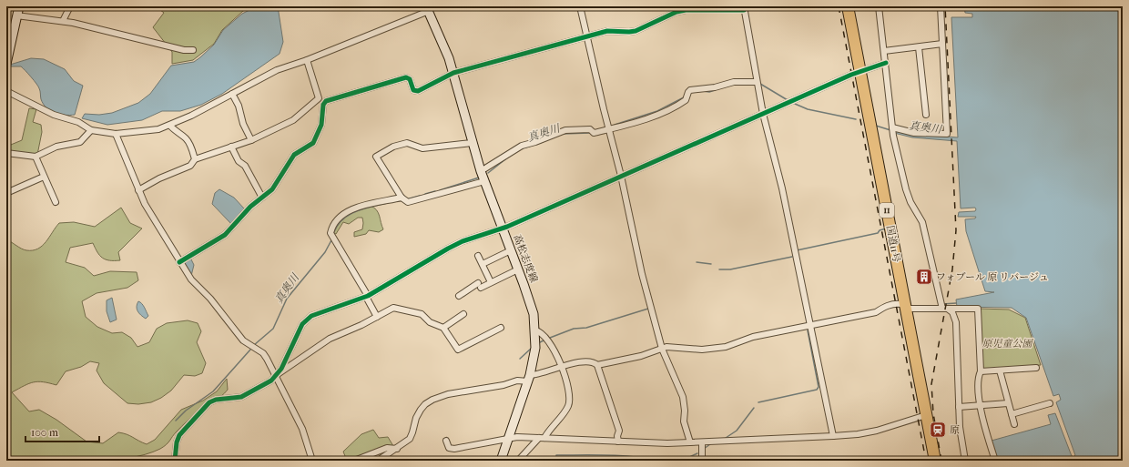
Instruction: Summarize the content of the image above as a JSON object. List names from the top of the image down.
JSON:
{
  "streets": {
    "highway": ["11", "国道11号"],
    "main road": ["高松志度線"]
  },
  "water": ["真奥川"],
  "parks": ["原児童公園"],
  "places": {
    "building": ["フォブール 原 リバージュ"],
    "station": ["原"]
  },
  "scale_bar": "100 m"
}
